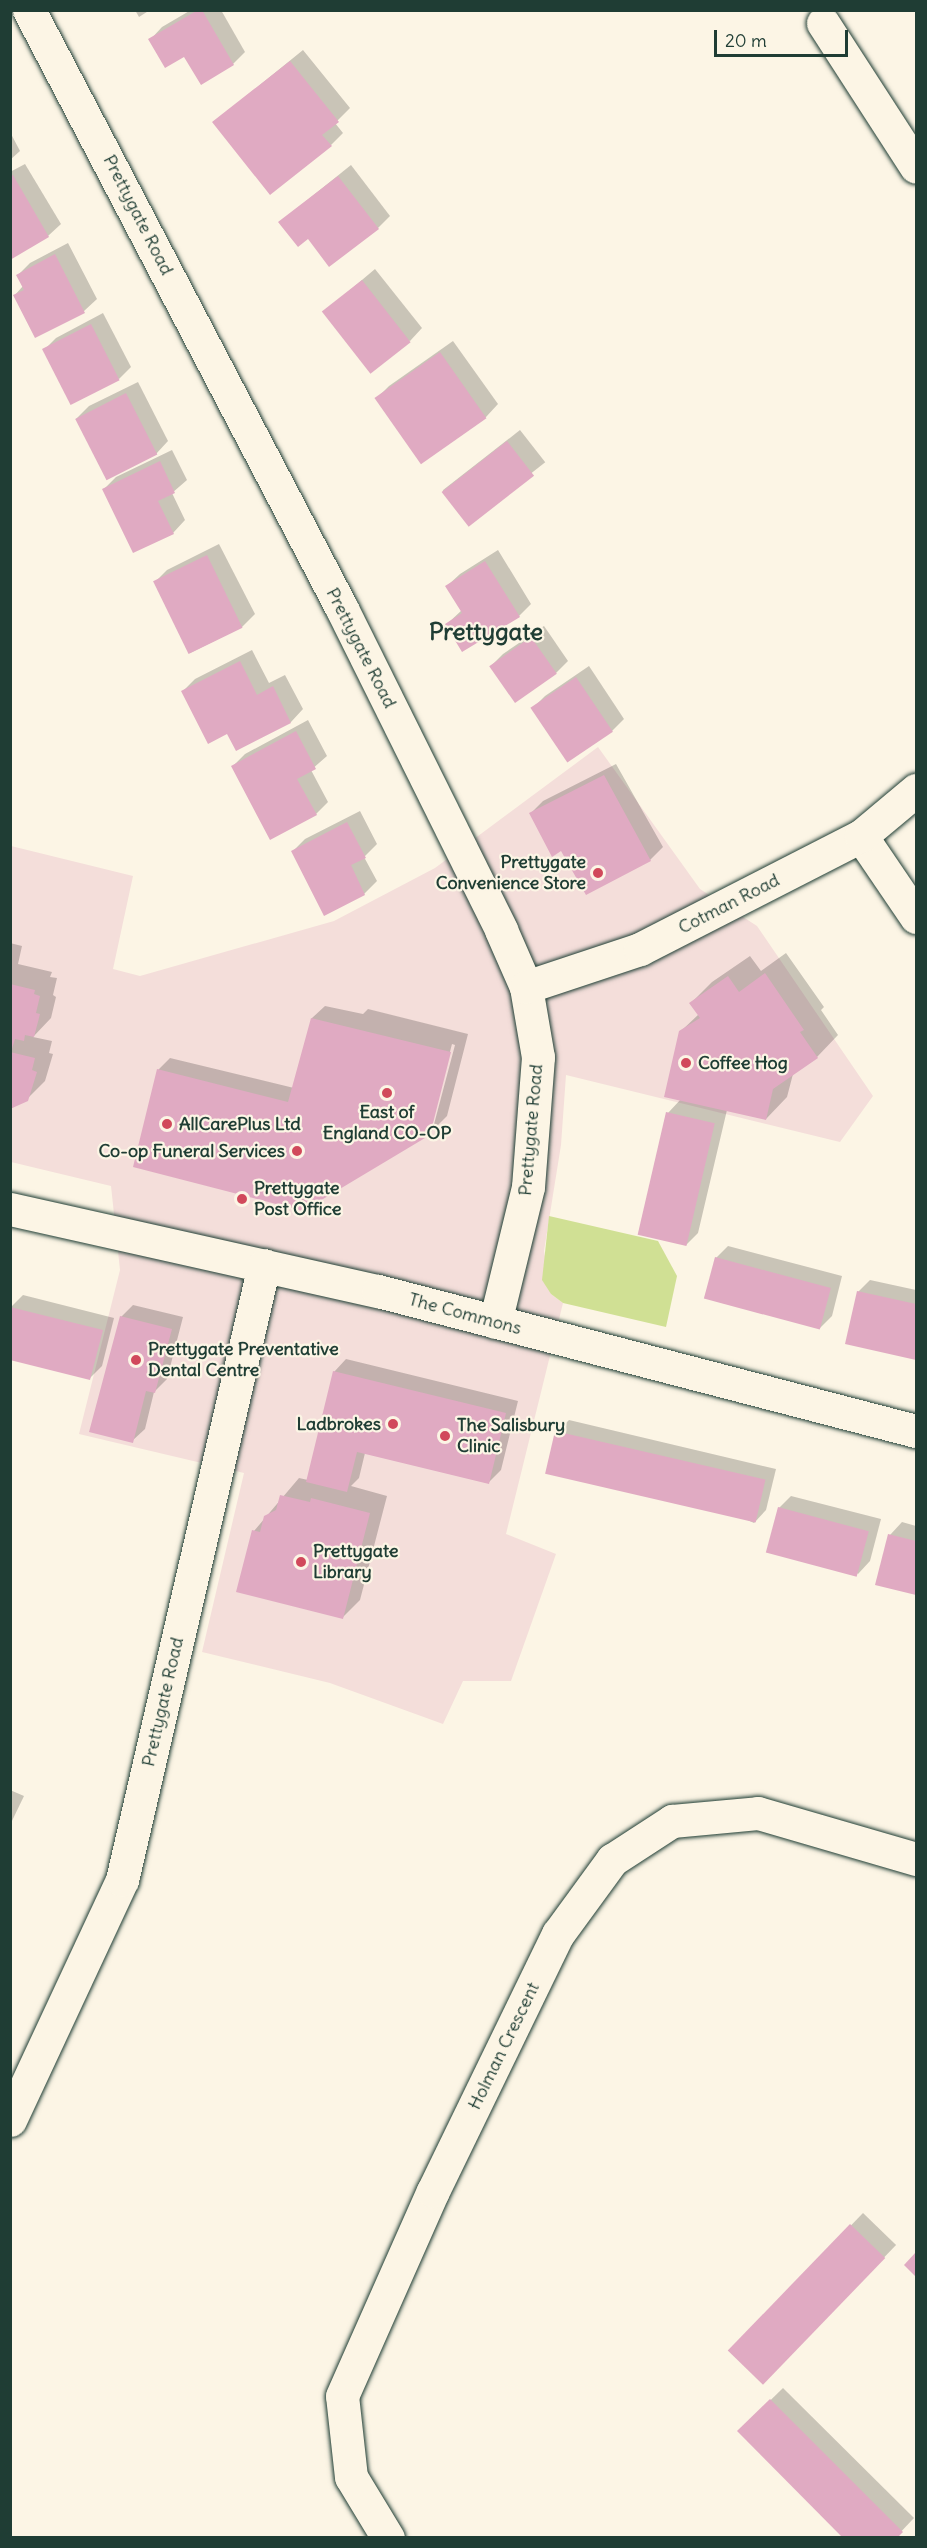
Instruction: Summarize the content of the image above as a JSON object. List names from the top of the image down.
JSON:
{
  "streets": {
    "street": [
      "Prettygate Road",
      "Cotman Road",
      "The Commons",
      "Holman Crescent"
    ]
  },
  "crossings": [
    ["Prettygate Road", "Cotman Road"],
    ["Prettygate Road", "The Commons"]
  ],
  "districts": ["Prettygate"],
  "places": [
    "Prettygate Convenience Store",
    "Coffee Hog",
    "East of England CO-OP",
    "AllCarePlus Ltd",
    "Co-op Funeral Services",
    "Prettygate Post Office",
    "Prettygate Preventative Dental Centre",
    "Ladbrokes",
    "The Salisbury Clinic",
    "Prettygate Library"
  ],
  "scale_bar": "20 m"
}
